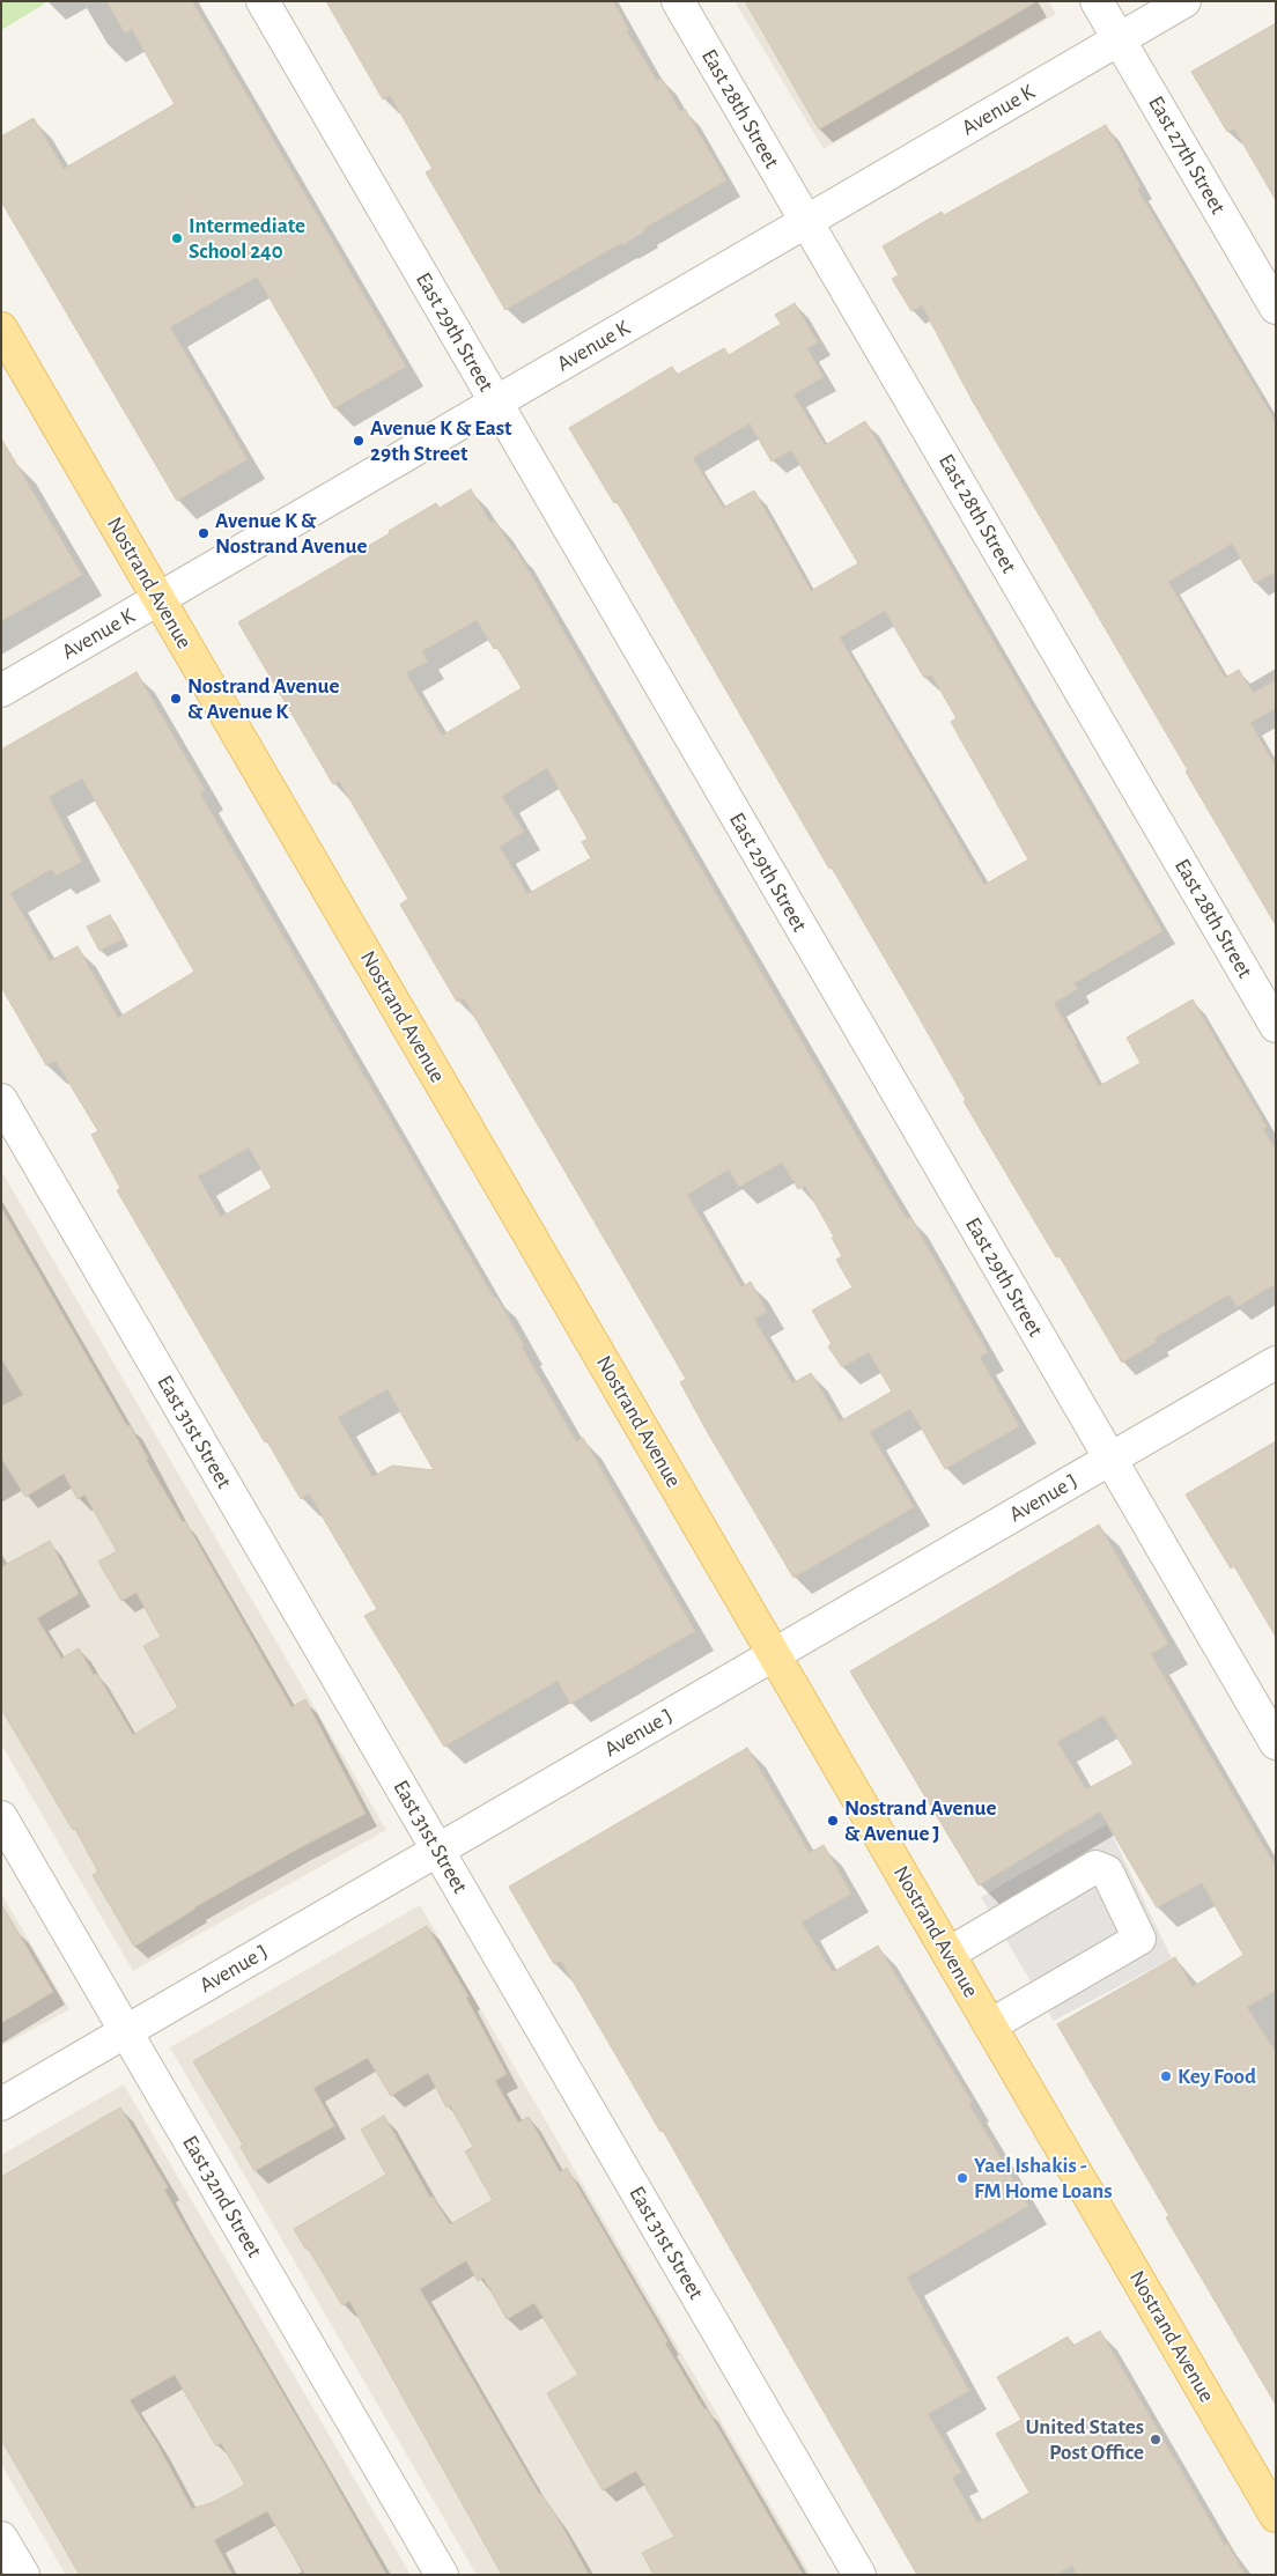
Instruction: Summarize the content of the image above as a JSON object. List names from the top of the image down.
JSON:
{
  "streets": {
    "main road": ["Nostrand Avenue"],
    "street": [
      "East 28th Street",
      "Avenue K",
      "East 27th Street",
      "East 29th Street",
      "East 31st Street",
      "Avenue J",
      "East 32nd Street"
    ]
  },
  "crossings": [
    ["East 28th Street", "Avenue K"],
    ["Avenue K", "East 27th Street"],
    ["Avenue K", "East 29th Street"],
    ["Avenue K", "Nostrand Avenue"],
    ["East 29th Street", "Avenue J"],
    ["Nostrand Avenue", "Avenue J"],
    ["East 31st Street", "Avenue J"],
    ["Avenue J", "East 32nd Street"]
  ],
  "places": [
    "Intermediate School 240",
    "Avenue K & East 29th Street",
    "Avenue K & Nostrand Avenue",
    "Nostrand Avenue & Avenue K",
    "Nostrand Avenue & Avenue J",
    "Key Food",
    "Yael Ishakis - FM Home Loans",
    "United States Post Office"
  ]
}
